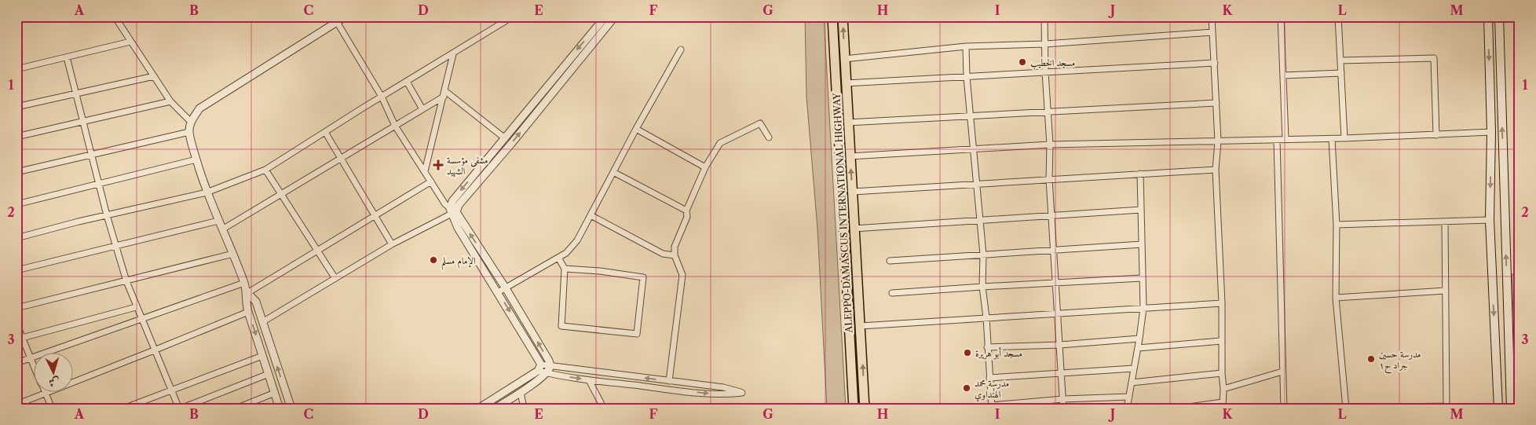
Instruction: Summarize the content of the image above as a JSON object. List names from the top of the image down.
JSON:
{
  "streets": {
    "highway": ["ALEPPO-DAMASCUS INTERNATIONAL HIGHWAY"]
  },
  "places": {
    "other": [
      "مسجد الخطيب",
      "الإمام مسلم",
      "مسجد أبو هريرة",
      "مدرسة حسين جراد ح١",
      "مدرسة محمد الهنداوي"
    ],
    "health": ["مشفى مؤسسة الشهيد"]
  },
  "north": "bottom",
  "grid": {
    "columns": [
      "A",
      "B",
      "C",
      "D",
      "E",
      "F",
      "G",
      "H",
      "I",
      "J",
      "K",
      "L",
      "M"
    ],
    "rows": ["1", "2", "3"]
  }
}
